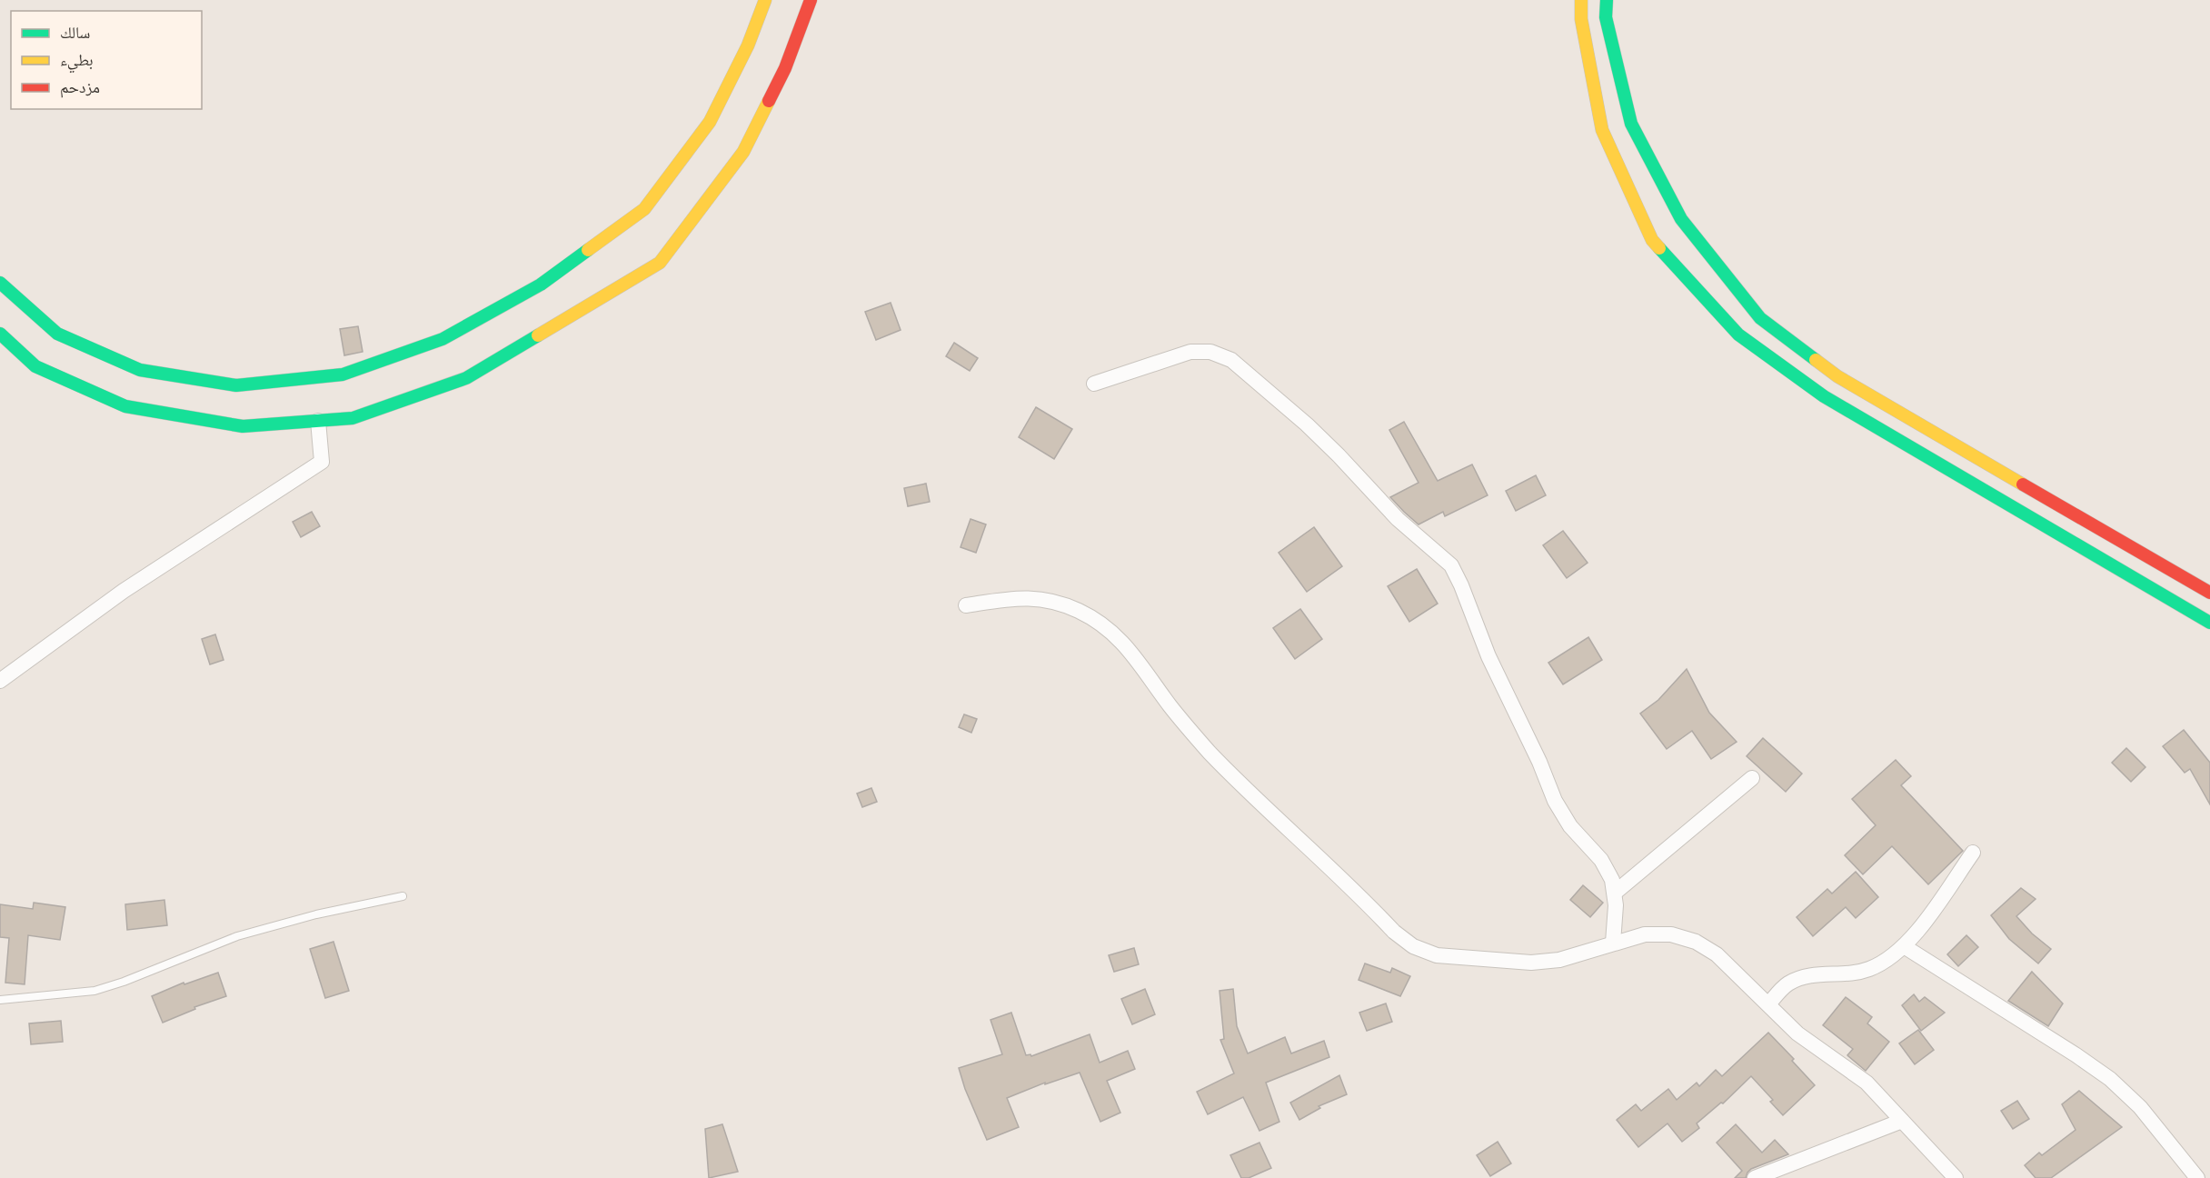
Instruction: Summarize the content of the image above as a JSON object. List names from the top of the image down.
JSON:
{
  "legend": ["سالك", "بطيء", "مزدحم"]
}
